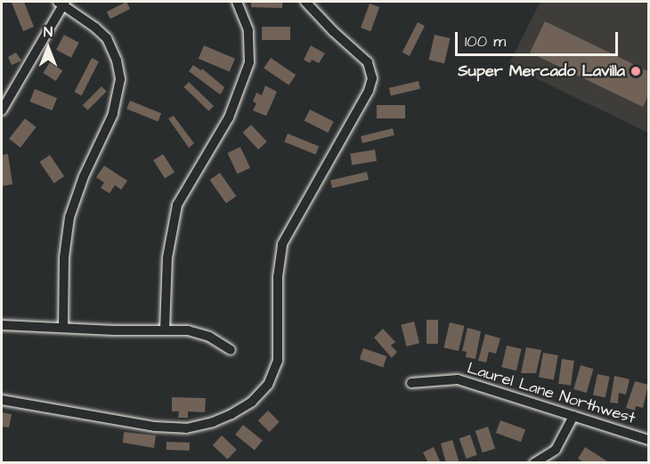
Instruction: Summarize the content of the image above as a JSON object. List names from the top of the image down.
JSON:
{
  "streets": {
    "street": ["Laurel Lane Northwest"]
  },
  "places": ["Super Mercado Lavilla"],
  "scale_bar": "100 m",
  "north": "top"
}
